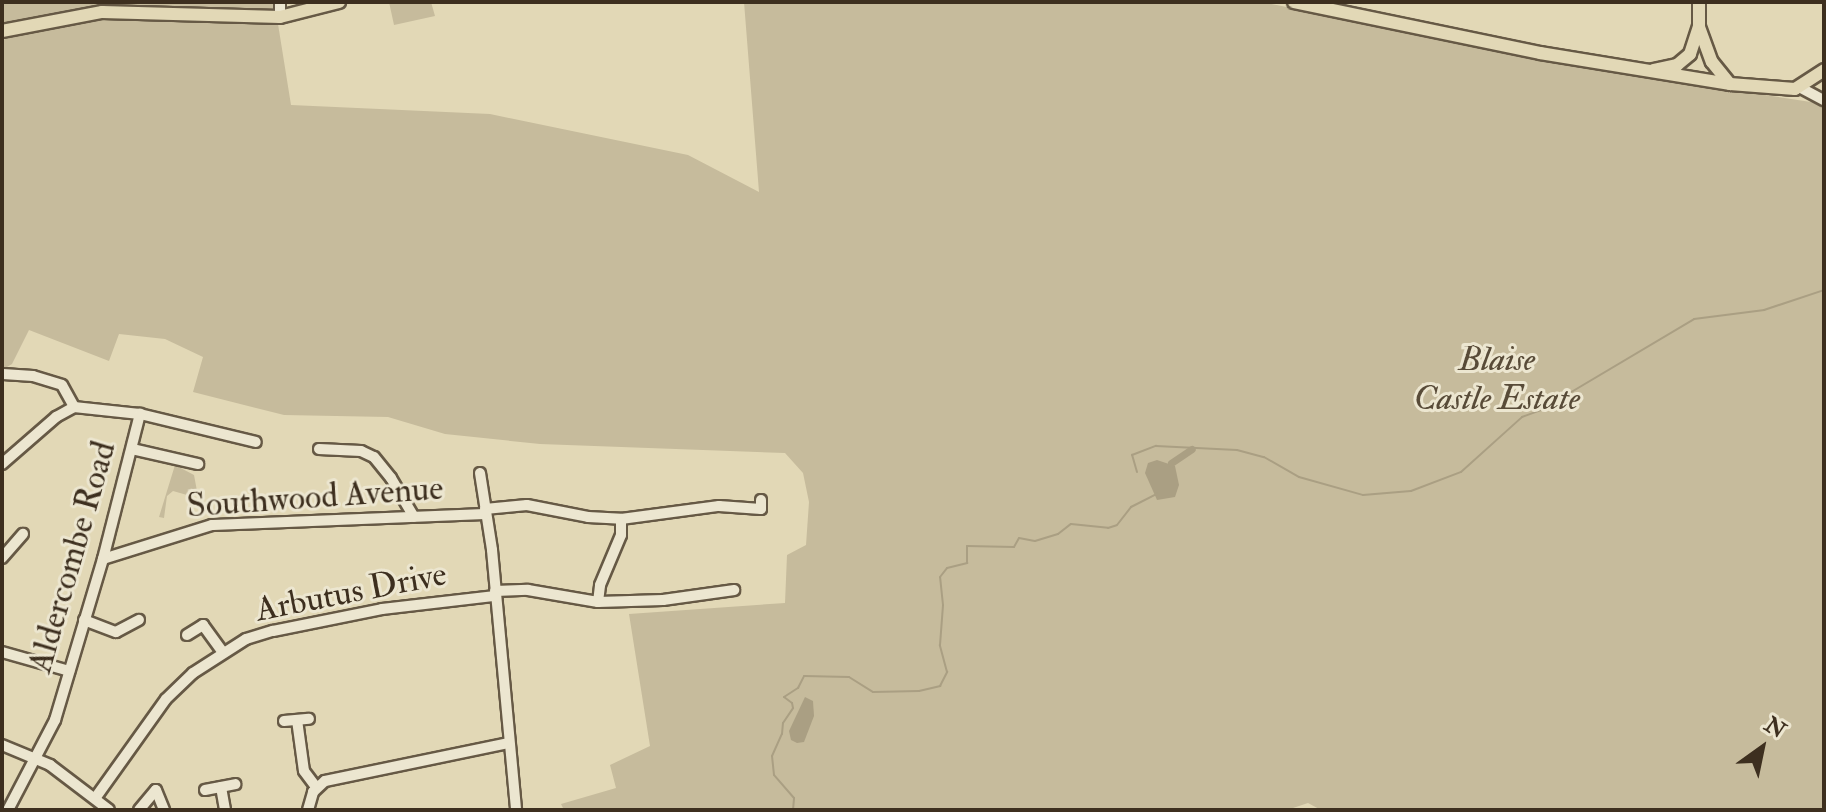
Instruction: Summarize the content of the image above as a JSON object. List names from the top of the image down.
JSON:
{
  "streets": {
    "street": ["Southwood Avenue", "Aldercombe Road", "Arbutus Drive"]
  },
  "crossings": [
    ["Southwood Avenue", "Aldercombe Road"]
  ],
  "parks": ["Blaise Castle Estate"],
  "north": "top right"
}
